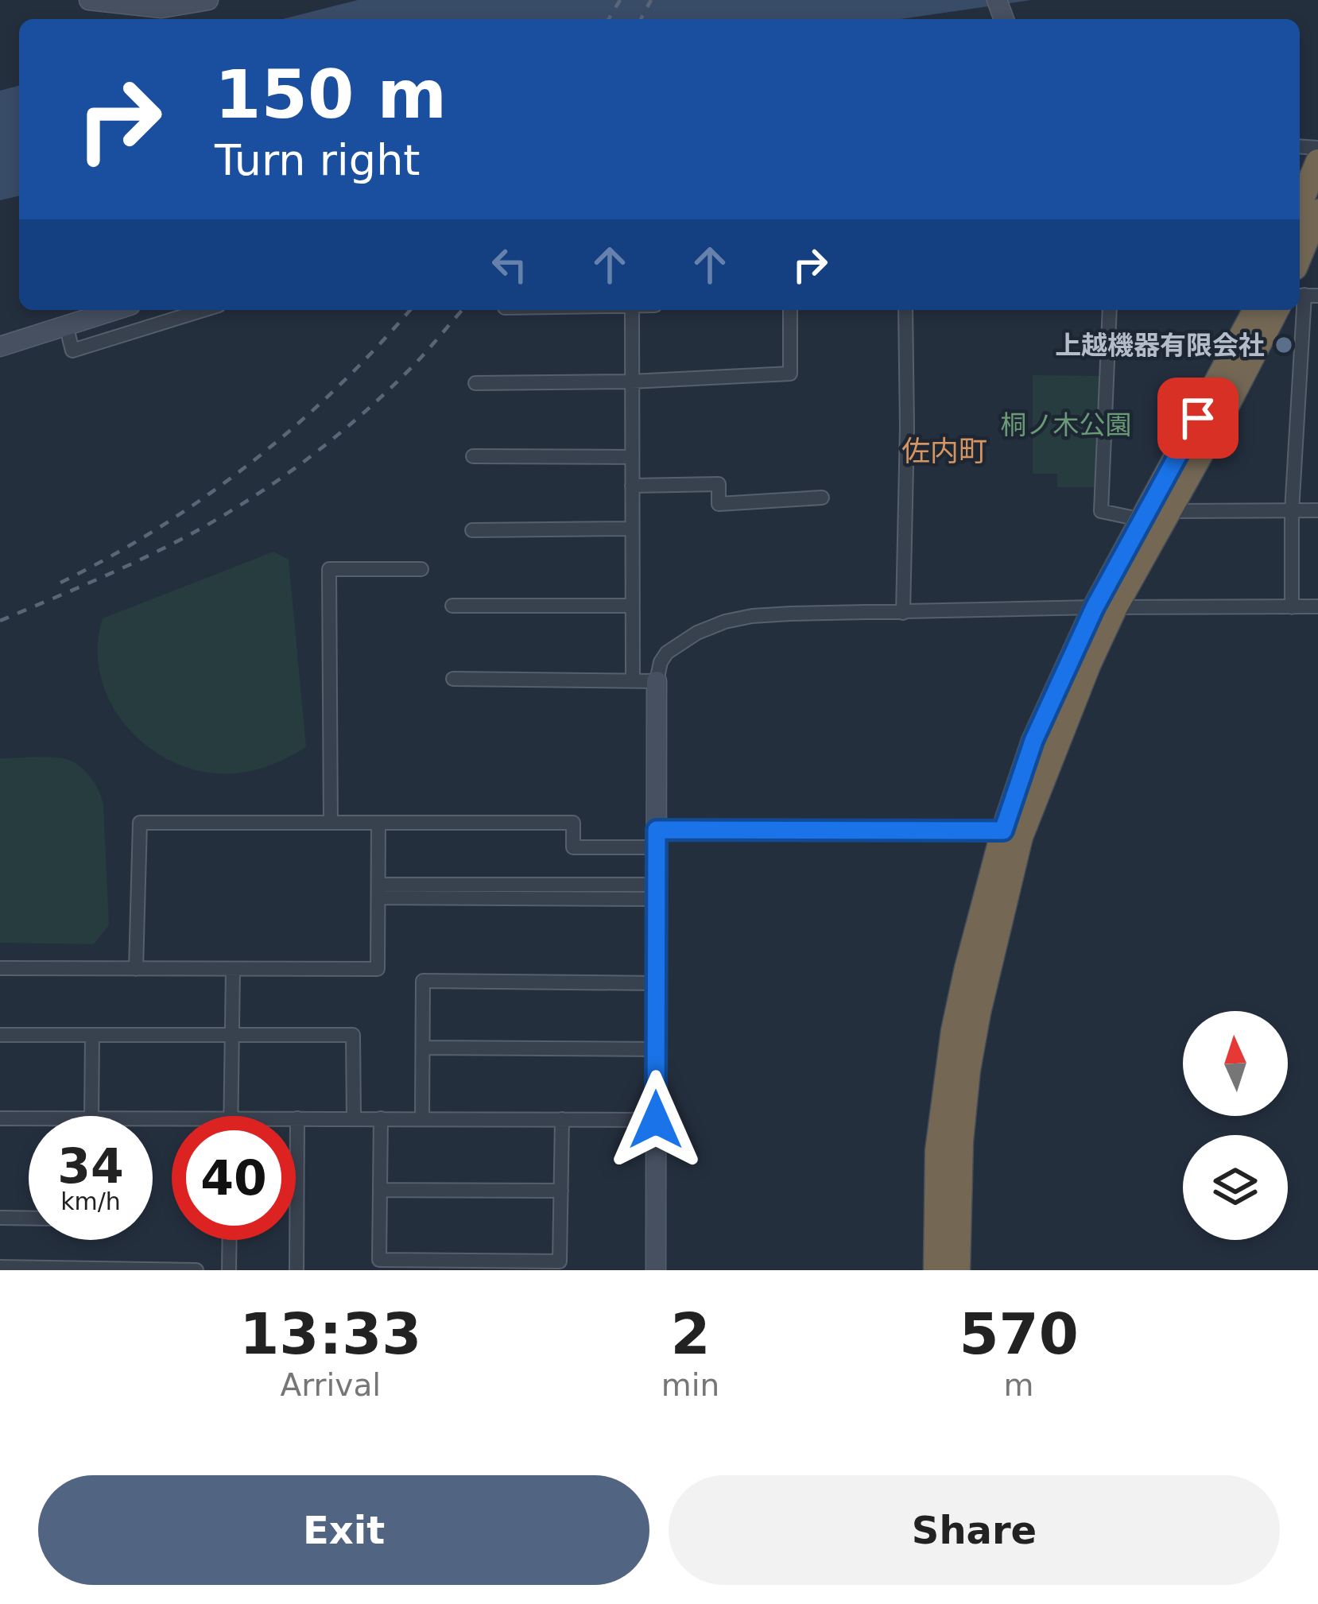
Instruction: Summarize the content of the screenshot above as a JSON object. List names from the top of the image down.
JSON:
{
  "districts": ["佐内町"],
  "parks": ["桐ノ木公園"],
  "places": ["上越機器有限会社"],
  "north": "top",
  "page": {
    "turn": ["150 m", "Turn right"],
    "speed": "34 km/h",
    "limit": "40",
    "eta": [
      "13:33",
      "Arrival",
      "2",
      "min",
      "570",
      "m"
    ],
    "buttons": ["Exit", "Share"]
  }
}
